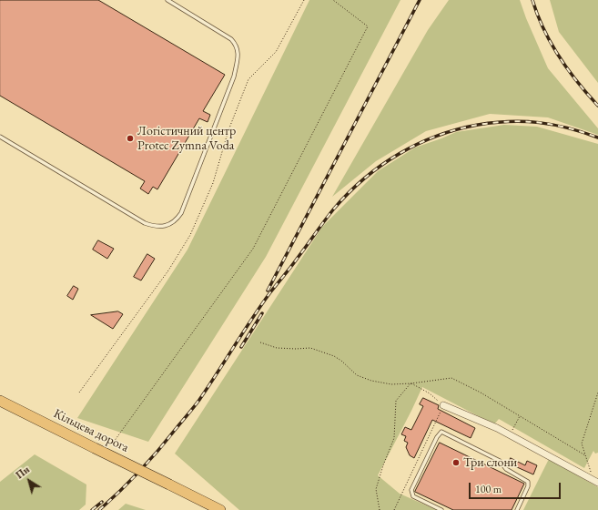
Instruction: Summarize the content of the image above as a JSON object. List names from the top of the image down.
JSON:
{
  "streets": {
    "highway": ["Кільцева дорога"]
  },
  "places": ["Логістичний центр Protec Zymna Voda", "Три слони"],
  "scale_bar": "100 m",
  "north": "top left"
}
